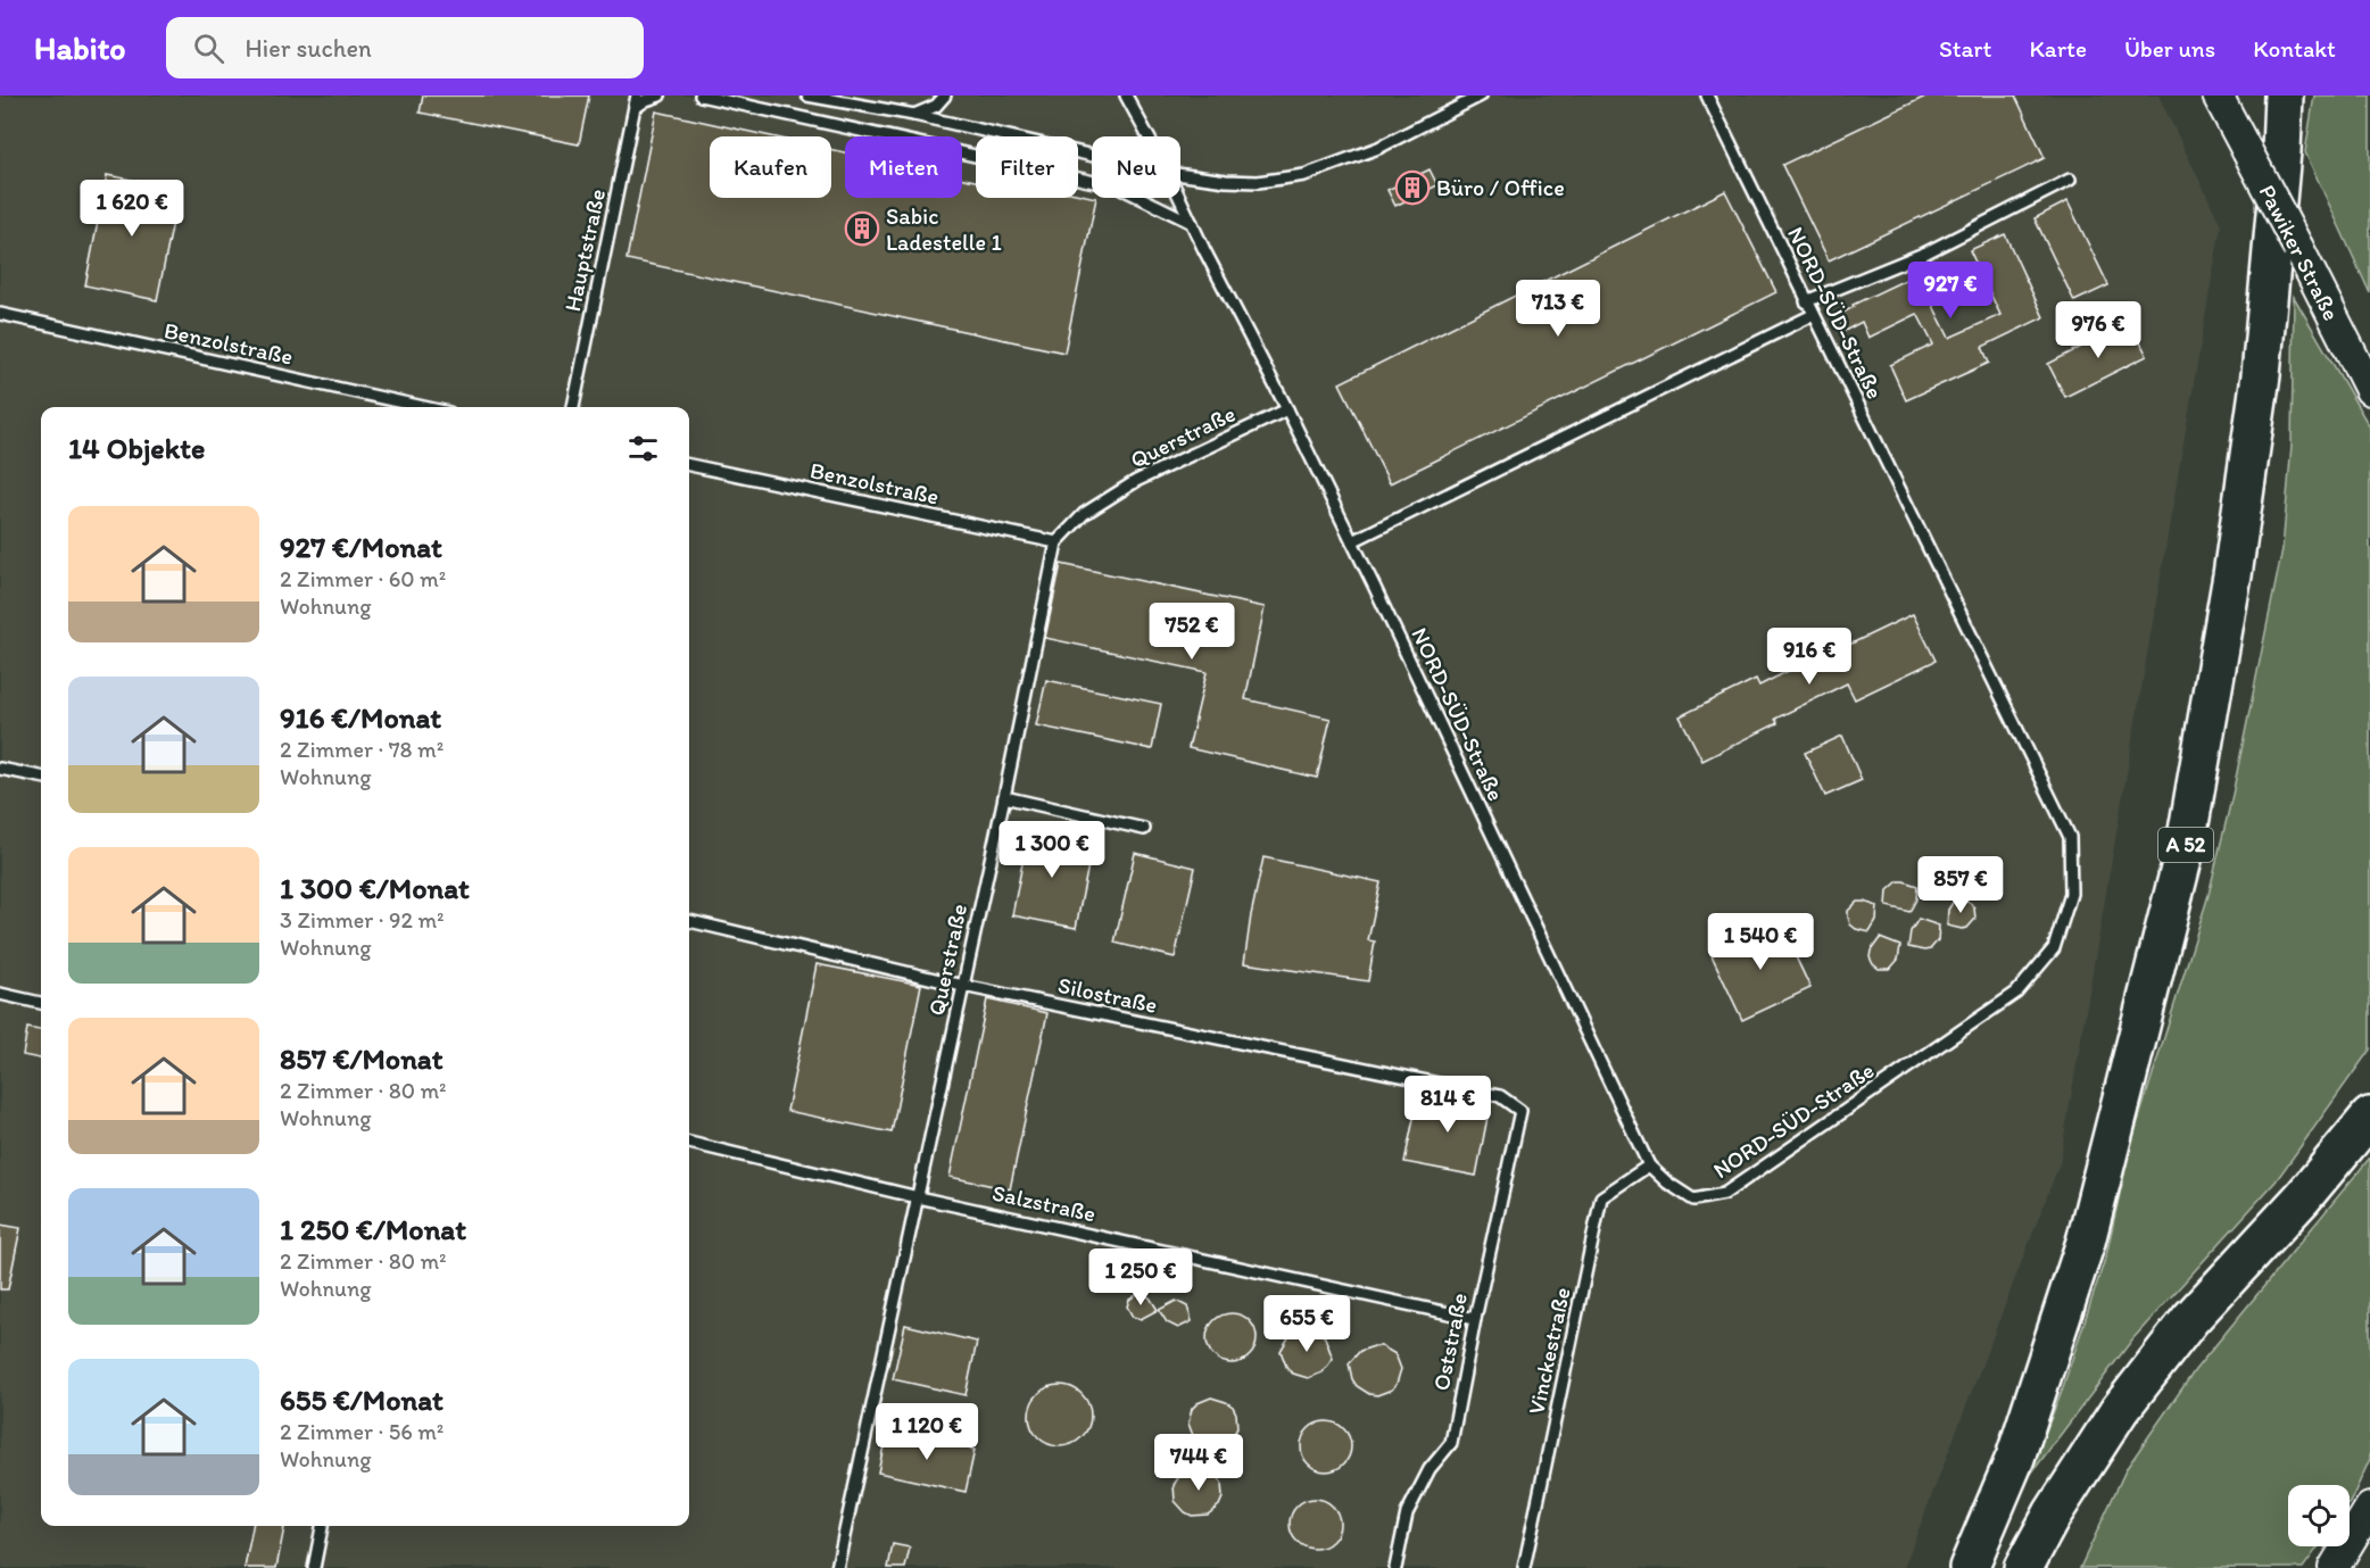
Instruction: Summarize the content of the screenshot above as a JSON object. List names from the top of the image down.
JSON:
{
  "streets": {
    "highway": ["A 52"],
    "street": ["Pawiker Straße"],
    "lane": [
      "Hauptstraße",
      "NORD-SÜD-Straße",
      "Benzolstraße",
      "Querstraße",
      "Silostraße",
      "Salzstraße",
      "Oststraße",
      "Vinckestraße"
    ]
  },
  "crossings": [
    ["NORD-SÜD-Straße", "Querstraße"],
    ["NORD-SÜD-Straße", "Vinckestraße"],
    ["Benzolstraße", "Querstraße"],
    ["Querstraße", "Silostraße"],
    ["Querstraße", "Salzstraße"],
    ["Silostraße", "Oststraße"],
    ["Salzstraße", "Oststraße"]
  ],
  "places": {
    "building": ["Büro / Office", "Sabic Ladestelle 1"]
  },
  "page": {
    "header": "Habito",
    "search": "Hier suchen",
    "nav": [
      "Start",
      "Karte",
      "Über uns",
      "Kontakt"
    ],
    "chip": [
      "Kaufen",
      "Mieten",
      "Filter",
      "Neu"
    ],
    "price": [
      "1 620 €",
      "927 €",
      "713 €",
      "976 €",
      "752 €",
      "916 €",
      "1 300 €",
      "857 €",
      "1 540 €",
      "814 €",
      "1 250 €",
      "655 €",
      "1 120 €",
      "744 €"
    ],
    "heading": "14 Objekte",
    "list": [
      {
        "name": "927 €/Monat",
        "note": "2 Zimmer · 60 m² · Wohnung"
      },
      {
        "name": "916 €/Monat",
        "note": "2 Zimmer · 78 m² · Wohnung"
      },
      {
        "name": "1 300 €/Monat",
        "note": "3 Zimmer · 92 m² · Wohnung"
      },
      {
        "name": "857 €/Monat",
        "note": "2 Zimmer · 80 m² · Wohnung"
      },
      {
        "name": "1 250 €/Monat",
        "note": "2 Zimmer · 80 m² · Wohnung"
      },
      {
        "name": "655 €/Monat",
        "note": "2 Zimmer · 56 m² · Wohnung"
      }
    ]
  }
}
